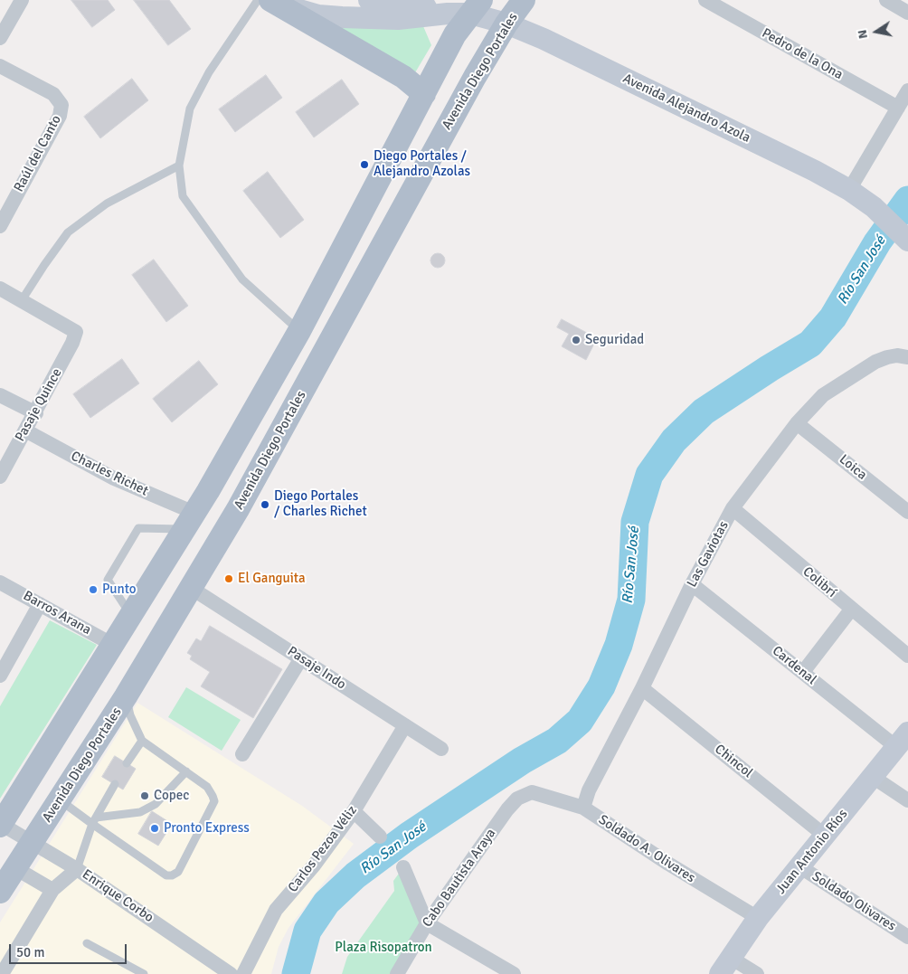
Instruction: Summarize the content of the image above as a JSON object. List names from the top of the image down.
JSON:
{
  "streets": {
    "main road": ["Avenida Diego Portales", "Avenida Alejandro Azola", "Juan Antonio Ríos"],
    "street": [
      "Pedro de la Ona",
      "Raúl del Canto",
      "Pasaje Quince",
      "Loica",
      "Charles Richet",
      "Las Gaviotas",
      "Colibrí",
      "Barros Arana",
      "Cardenal",
      "Pasaje Indo",
      "Chincol",
      "Carlos Pezoa Véliz",
      "Soldado A. Olivares",
      "Cabo Bautista Araya",
      "Enrique Corbo",
      "Soldado Olivares"
    ]
  },
  "crossings": [
    ["Avenida Diego Portales", "Avenida Alejandro Azola"],
    ["Avenida Diego Portales", "Pasaje Indo"],
    ["Avenida Diego Portales", "Enrique Corbo"],
    ["Pasaje Quince", "Charles Richet"],
    ["Loica", "Las Gaviotas"],
    ["Las Gaviotas", "Colibrí"],
    ["Las Gaviotas", "Cardenal"],
    ["Las Gaviotas", "Chincol"],
    ["Las Gaviotas", "Soldado A. Olivares"],
    ["Cardenal", "Juan Antonio Ríos"],
    ["Pasaje Indo", "Carlos Pezoa Véliz"],
    ["Chincol", "Juan Antonio Ríos"],
    ["Soldado A. Olivares", "Juan Antonio Ríos"],
    ["Soldado A. Olivares", "Cabo Bautista Araya"],
    ["Juan Antonio Ríos", "Soldado Olivares"]
  ],
  "water": ["Río San José"],
  "parks": ["Plaza Risopatron"],
  "places": [
    "Diego Portales / Alejandro Azolas",
    "Seguridad",
    "Diego Portales / Charles Richet",
    "El Ganguita",
    "Punto",
    "Copec",
    "Pronto Express"
  ],
  "scale_bar": "50 m",
  "north": "left"
}
